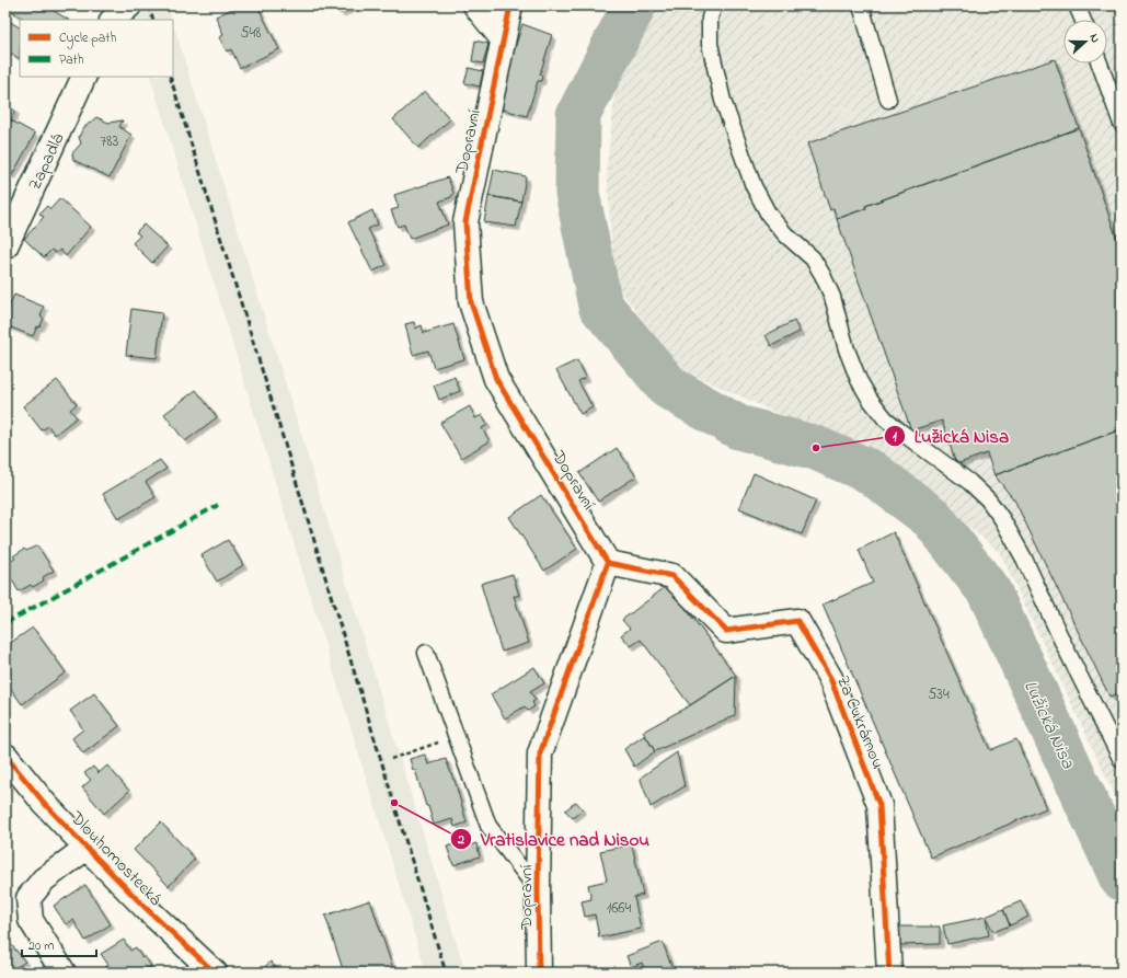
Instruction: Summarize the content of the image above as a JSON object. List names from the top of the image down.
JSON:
{
  "streets": {
    "street": [
      "Dopravní",
      "Zapadlá",
      "Za Cukrárnou",
      "Dlouhomostecká"
    ]
  },
  "crossings": [
    ["Dopravní", "Za Cukrárnou"]
  ],
  "water": ["Lužická Nisa"],
  "places": ["Lužická Nisa", "Vratislavice nad Nisou"],
  "house_numbers": [
    "548",
    "783",
    "534",
    "1664"
  ],
  "legend": ["Cycle path", "Path"],
  "scale_bar": "20 m",
  "north": "right"
}
